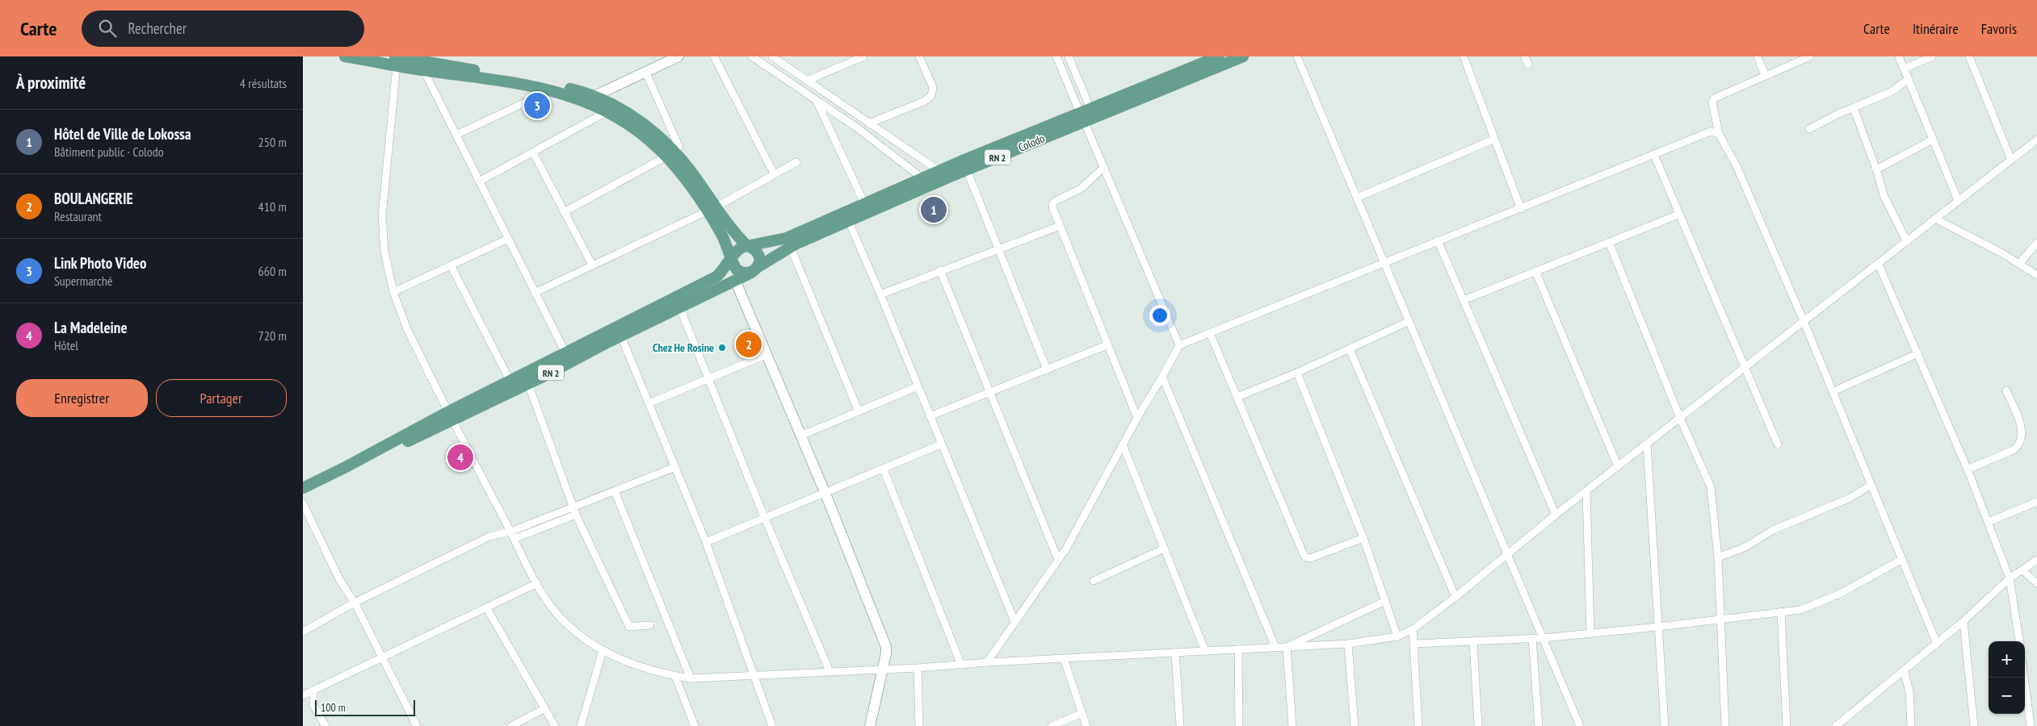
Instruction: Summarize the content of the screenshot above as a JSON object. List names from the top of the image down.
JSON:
{
  "streets": {
    "main road": ["Colodo", "RN 2"]
  },
  "crossings": [
    ["Colodo", "RN 2"]
  ],
  "places": ["Chez He Rosine"],
  "scale_bar": "100 m",
  "page": {
    "header": "Carte",
    "search": "Rechercher",
    "nav": ["Carte", "Itinéraire", "Favoris"],
    "heading": ["À proximité", "4 résultats"],
    "pins": [
      "3",
      "1",
      "2",
      "4"
    ],
    "list": [
      {
        "mark": "1",
        "name": "Hôtel de Ville de Lokossa",
        "note": "Bâtiment public · Colodo",
        "value": "250 m"
      },
      {
        "mark": "2",
        "name": "BOULANGERIE",
        "note": "Restaurant",
        "value": "410 m"
      },
      {
        "mark": "3",
        "name": "Link Photo Video",
        "note": "Supermarché",
        "value": "660 m"
      },
      {
        "mark": "4",
        "name": "La Madeleine",
        "note": "Hôtel",
        "value": "720 m"
      }
    ],
    "buttons": ["Enregistrer", "Partager"],
    "map_buttons": ["+", "−"],
    "scale": "100 m"
  }
}
